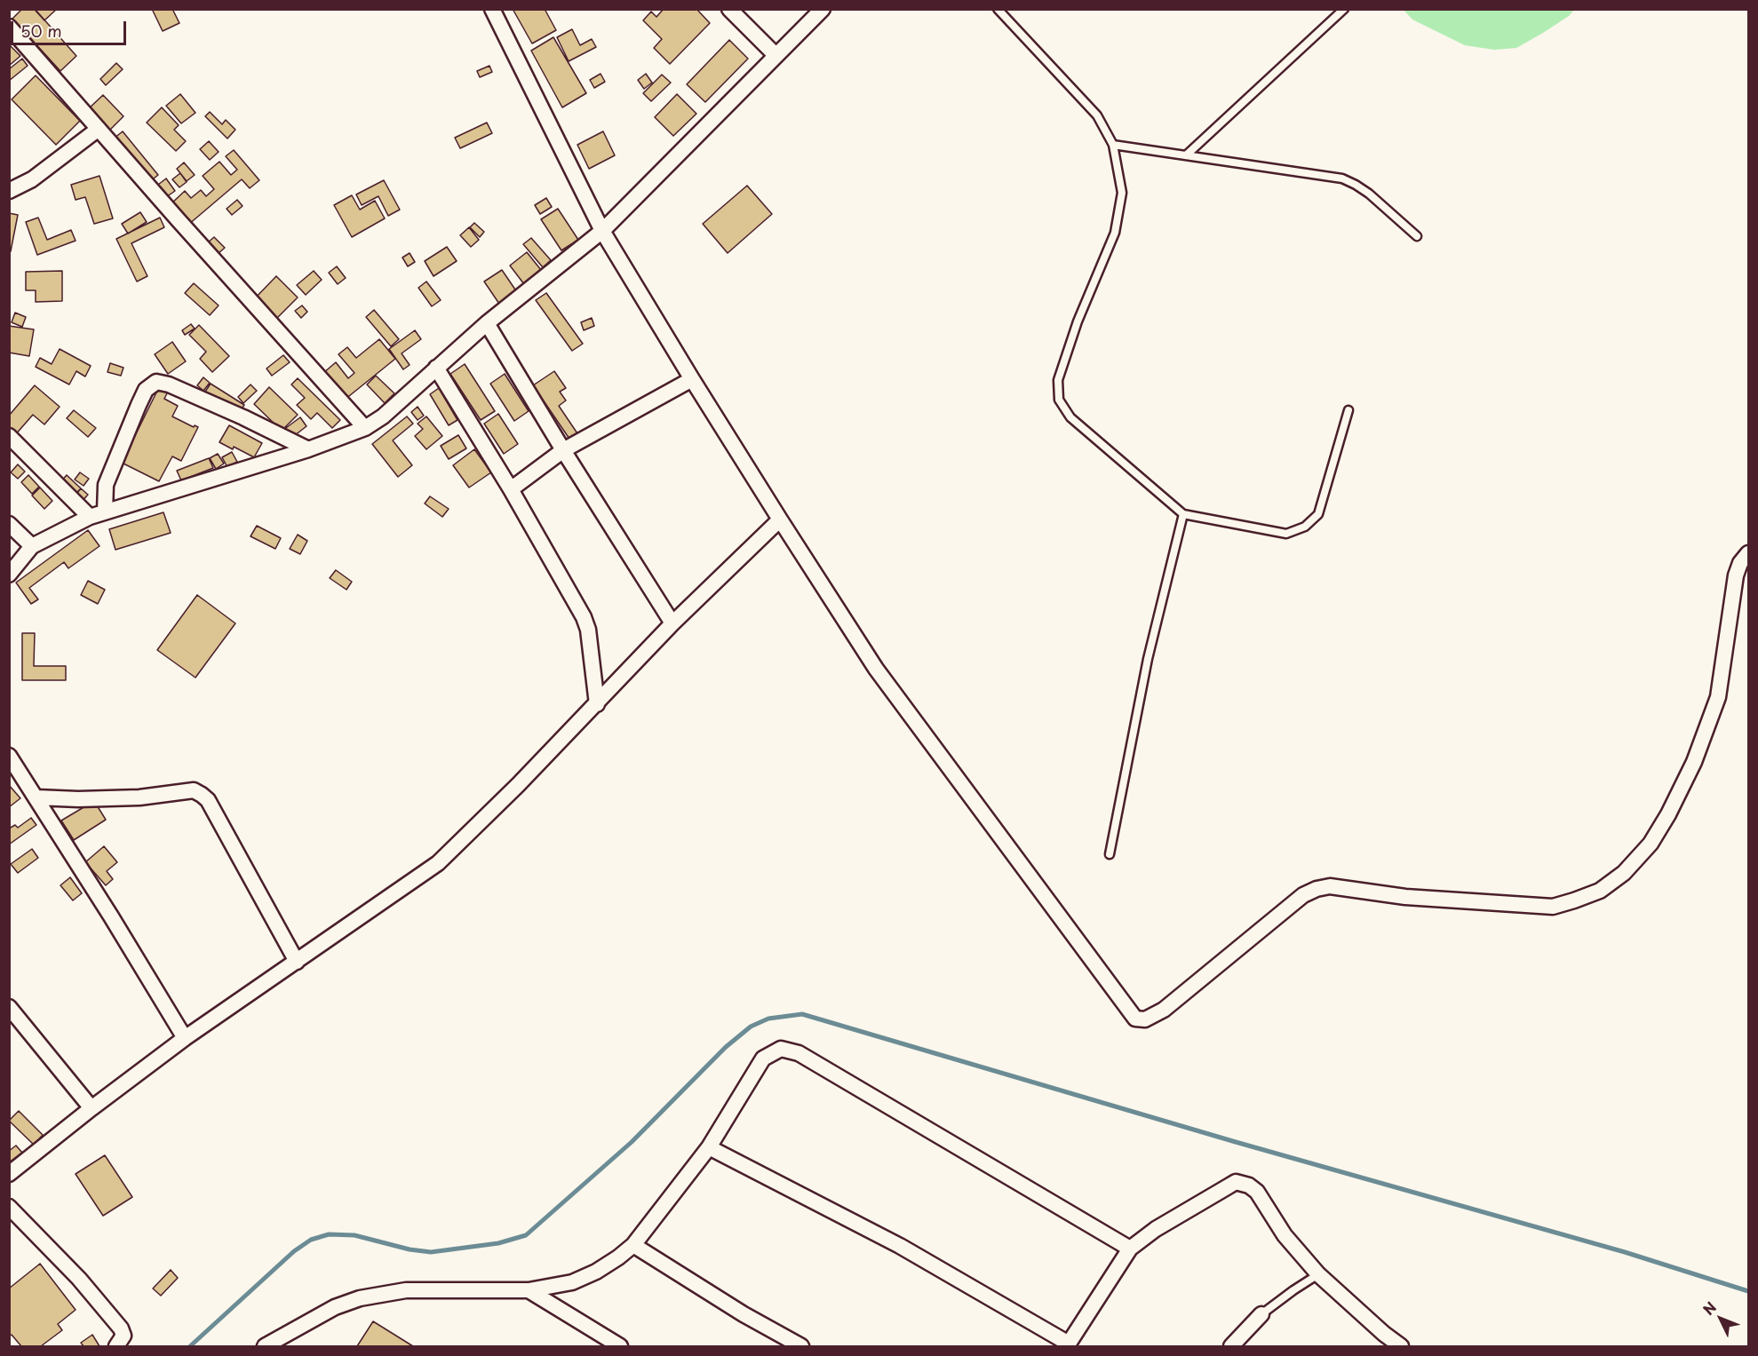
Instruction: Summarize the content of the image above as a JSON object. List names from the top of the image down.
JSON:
{
  "scale_bar": "50 m",
  "north": "top left"
}
